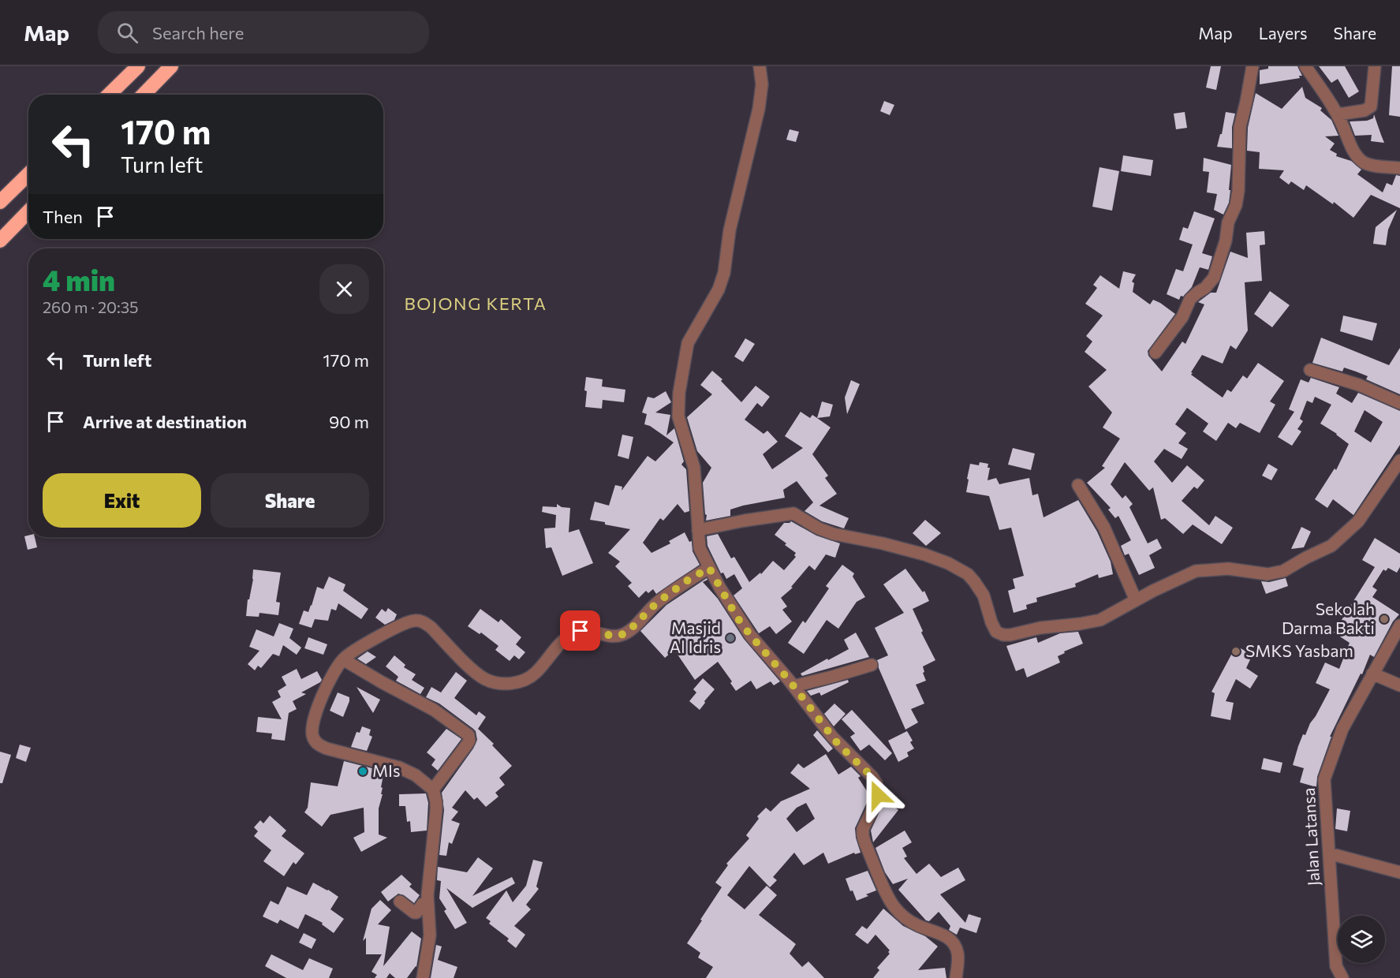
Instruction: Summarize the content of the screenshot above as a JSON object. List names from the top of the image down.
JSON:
{
  "streets": {
    "street": ["Jalan Latansa"]
  },
  "districts": ["BOJONG KERTA"],
  "places": [
    "Sekolah Darma Bakti",
    "Masjid Al Idris",
    "SMKS Yasbam",
    "MIs"
  ],
  "page": {
    "header": "Map",
    "search": "Search here",
    "nav": ["Map", "Layers", "Share"],
    "turn": ["170 m", "Turn left"],
    "then": "Then",
    "heading": ["4 min", "260 m · 20:35"],
    "list": [
      {
        "name": "Turn left",
        "value": "170 m"
      },
      {
        "name": "Arrive at destination",
        "value": "90 m"
      }
    ],
    "buttons": ["Exit", "Share"]
  }
}
